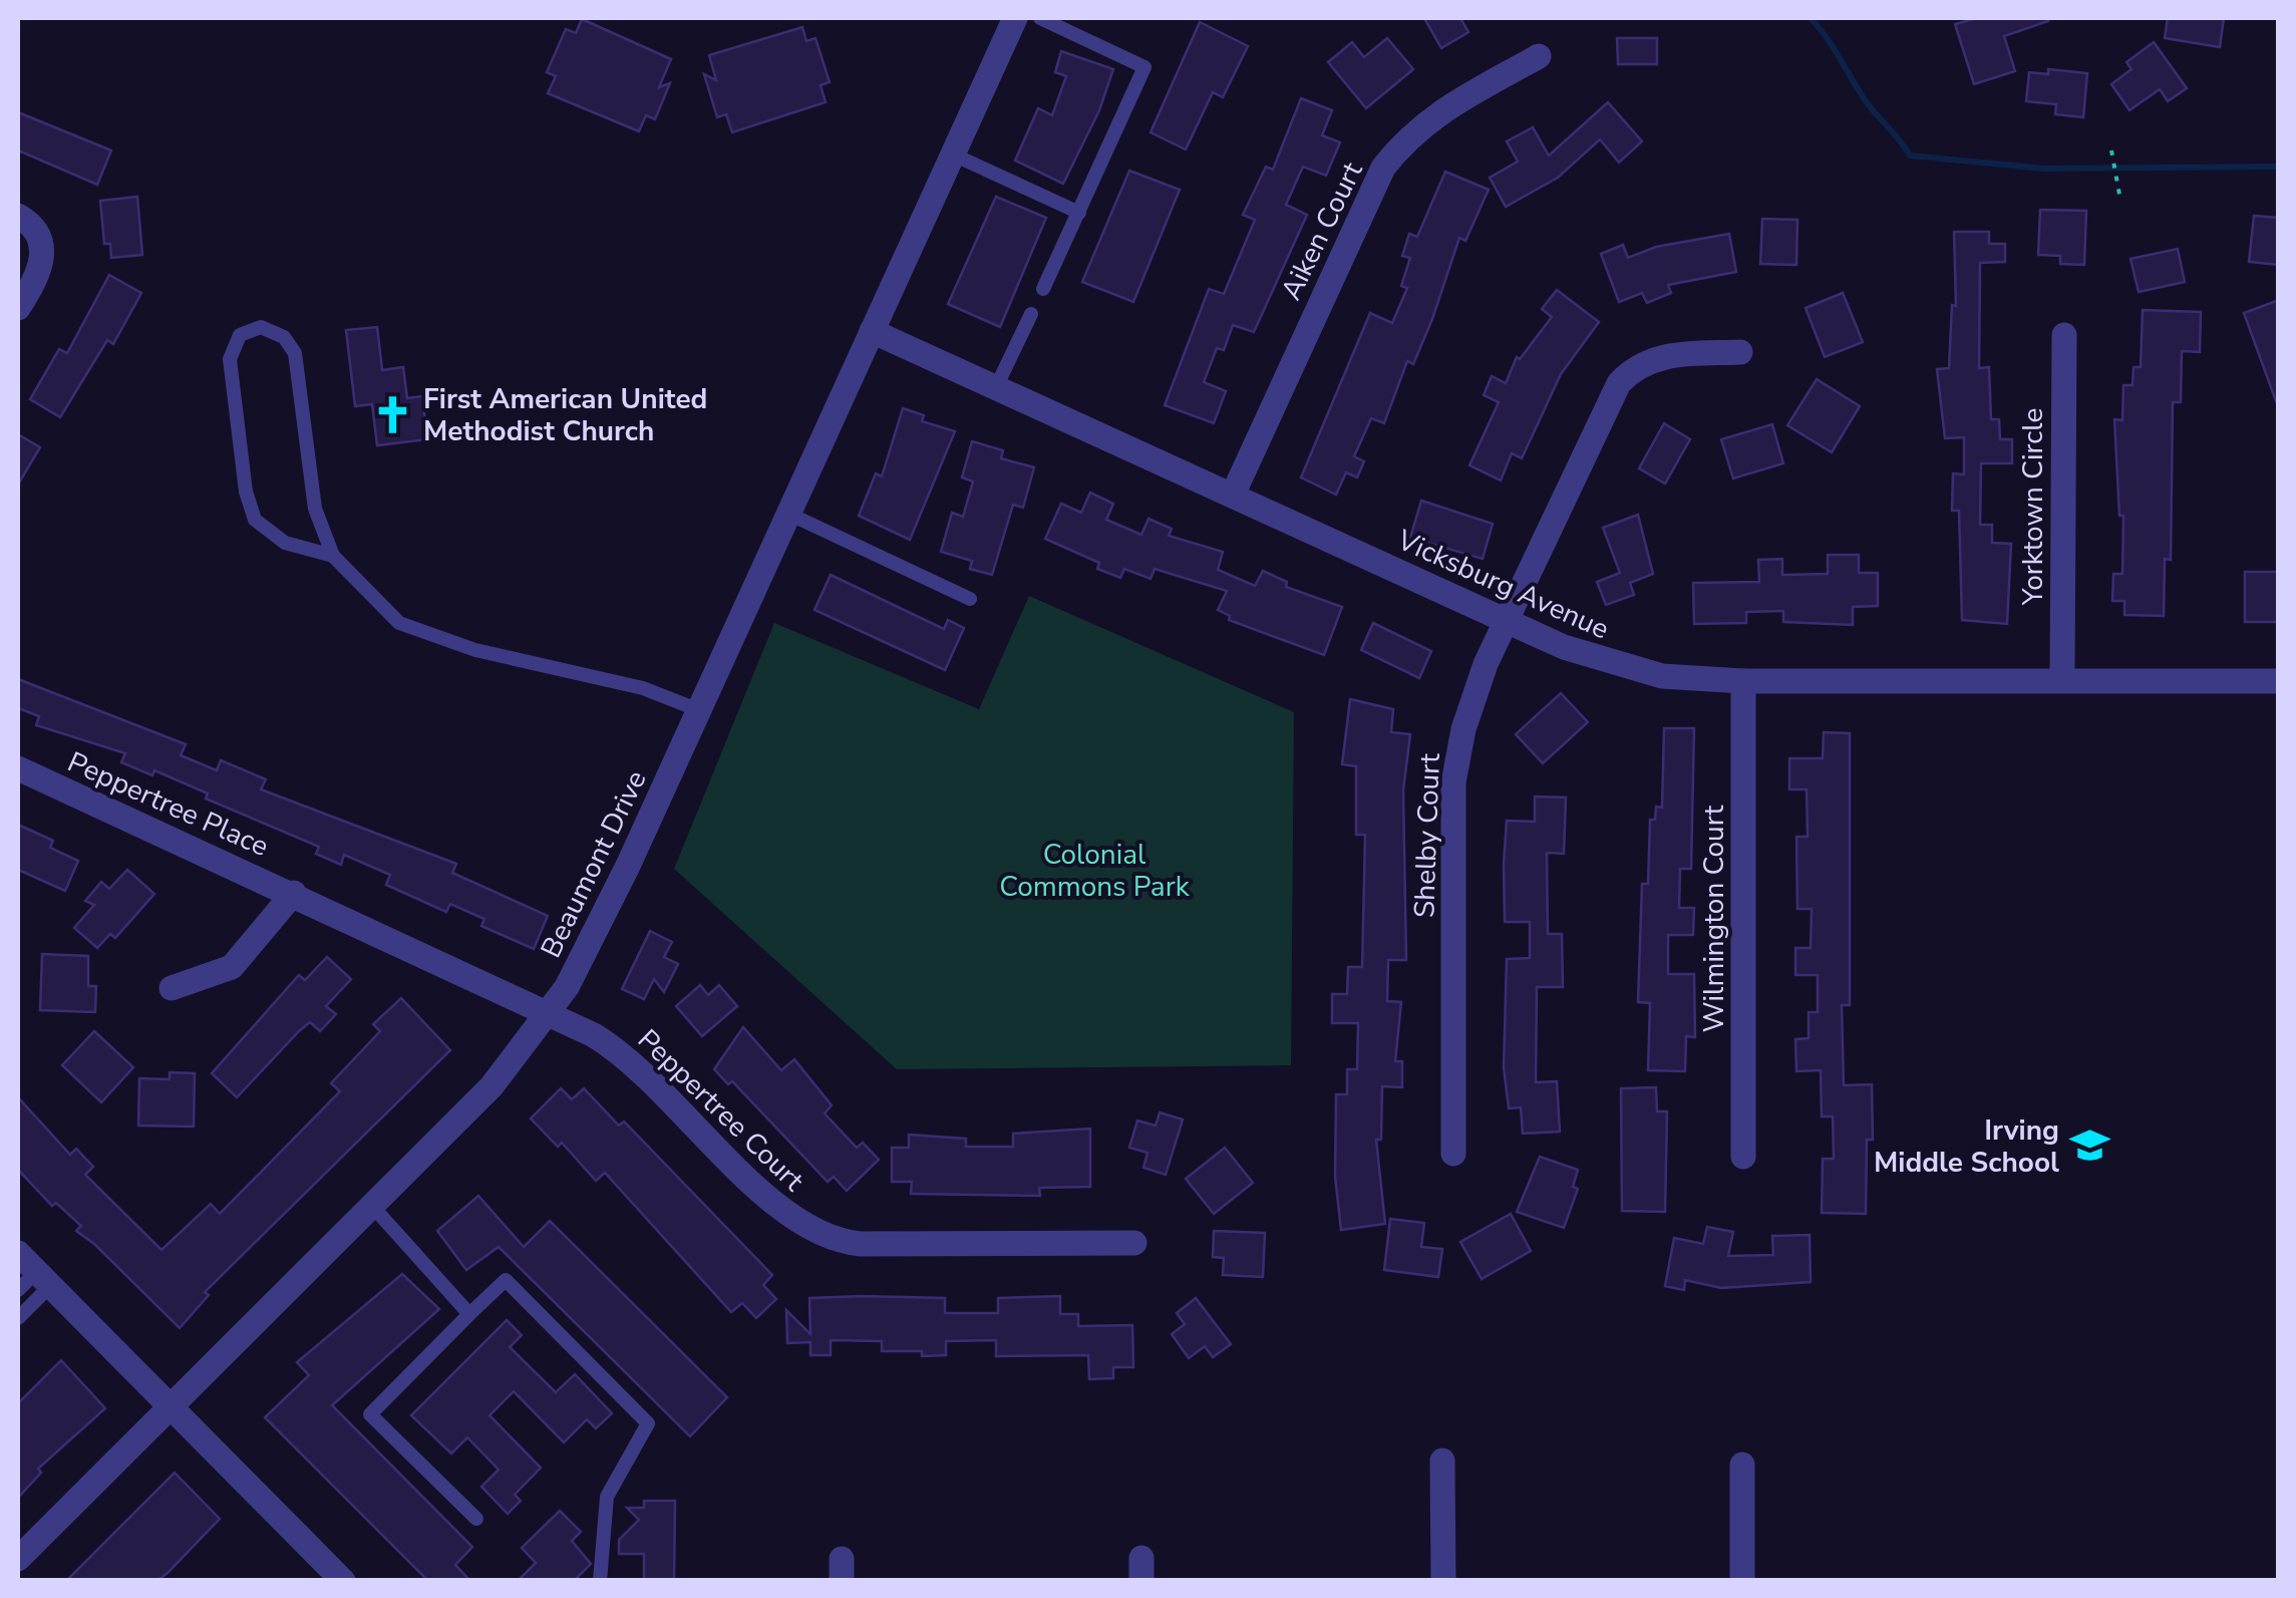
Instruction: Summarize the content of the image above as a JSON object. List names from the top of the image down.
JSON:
{
  "streets": {
    "street": [
      "Aiken Court",
      "Yorktown Circle",
      "Vicksburg Avenue",
      "Peppertree Place",
      "Shelby Court",
      "Beaumont Drive",
      "Wilmington Court",
      "Peppertree Court"
    ]
  },
  "crossings": [
    ["Aiken Court", "Vicksburg Avenue"],
    ["Yorktown Circle", "Vicksburg Avenue"],
    ["Vicksburg Avenue", "Shelby Court"],
    ["Vicksburg Avenue", "Beaumont Drive"],
    ["Vicksburg Avenue", "Wilmington Court"],
    ["Peppertree Place", "Peppertree Court"],
    ["Beaumont Drive", "Peppertree Court"]
  ],
  "parks": ["Colonial Commons Park"],
  "places": {
    "church": ["First American United Methodist Church"],
    "school or university": ["Irving Middle School"]
  }
}
